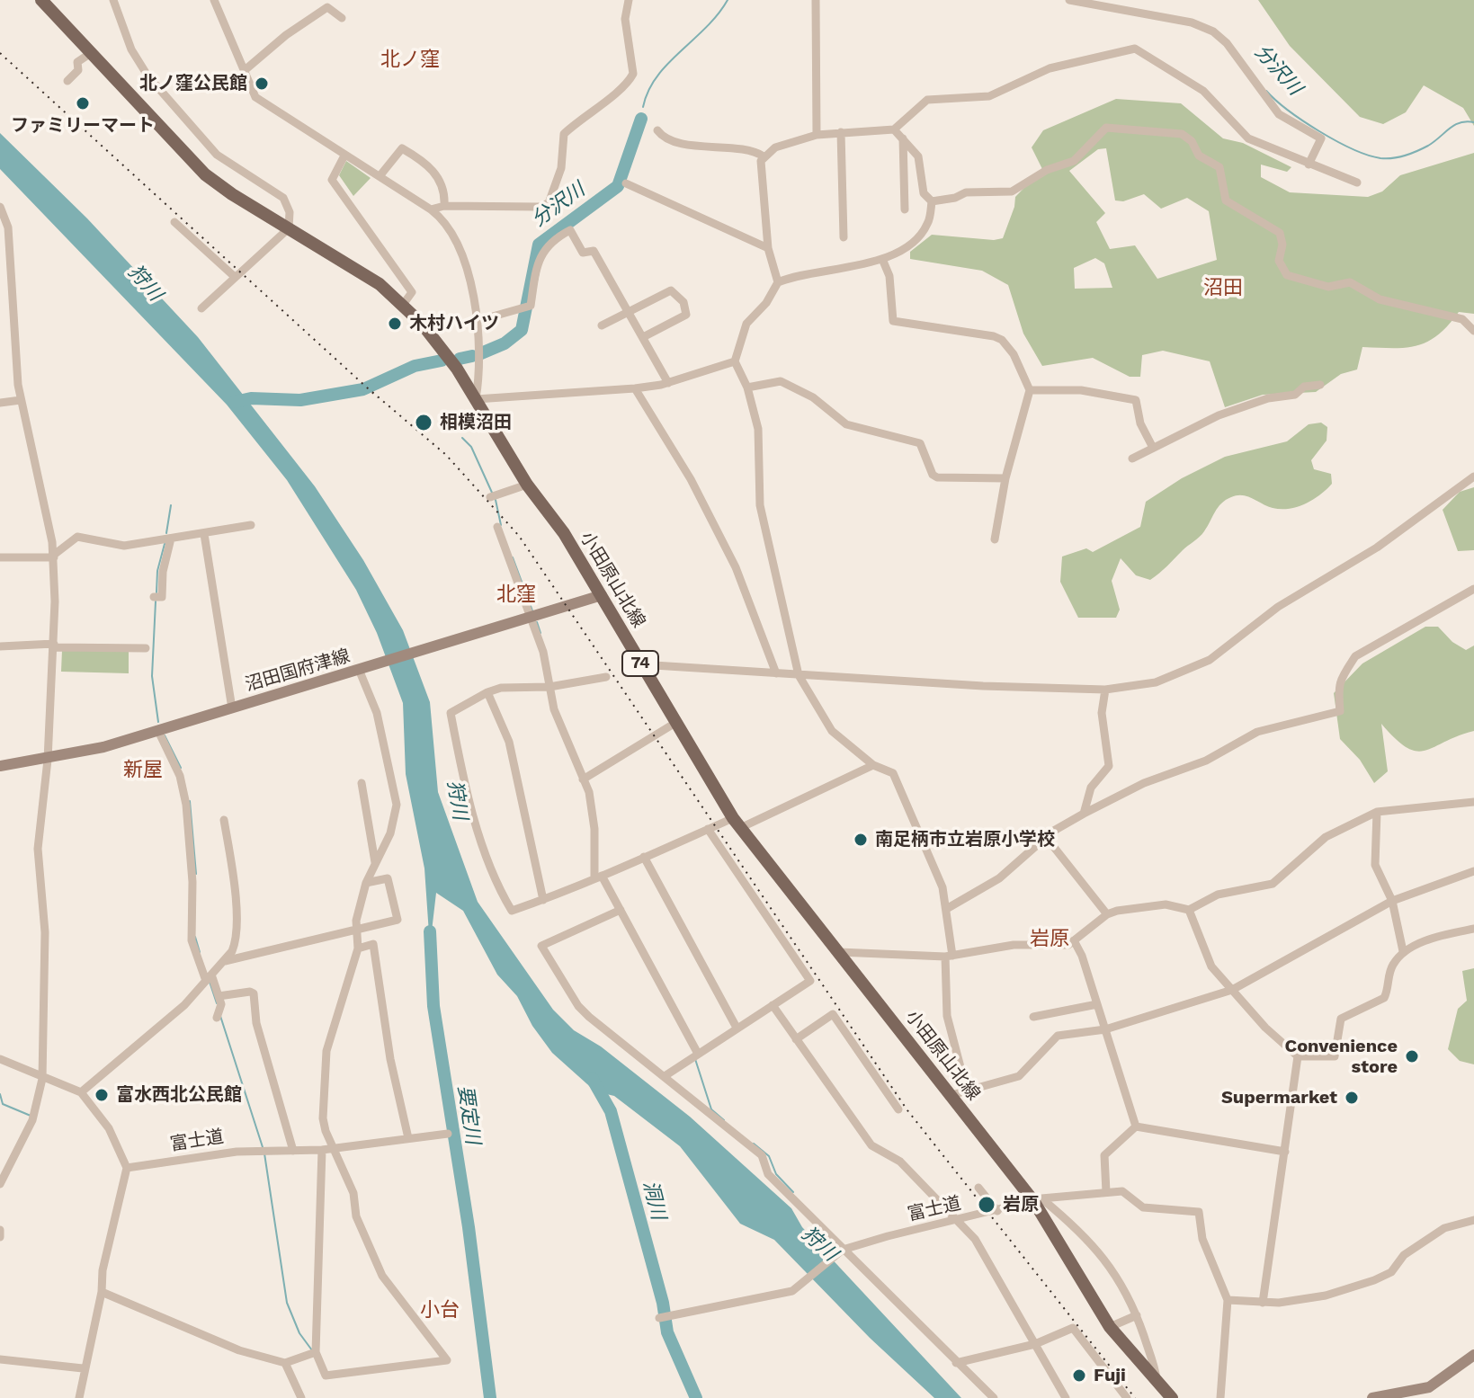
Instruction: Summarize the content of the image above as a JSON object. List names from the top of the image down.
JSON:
{
  "streets": {
    "main road": ["小田原山北線", "74", "沼田国府津線"],
    "street": ["富士道"]
  },
  "crossings": [
    ["小田原山北線", "沼田国府津線"],
    ["小田原山北線", "富士道"]
  ],
  "districts": [
    "北ノ窪",
    "沼田",
    "北窪",
    "新屋",
    "岩原",
    "小台"
  ],
  "water": [
    "分沢川",
    "狩川",
    "要定川",
    "洞川"
  ],
  "places": [
    "北ノ窪公民館",
    "ファミリーマート",
    "木村ハイツ",
    "相模沼田",
    "南足柄市立岩原小学校",
    "Convenience store",
    "富水西北公民館",
    "Supermarket",
    "岩原",
    "Fuji"
  ]
}
